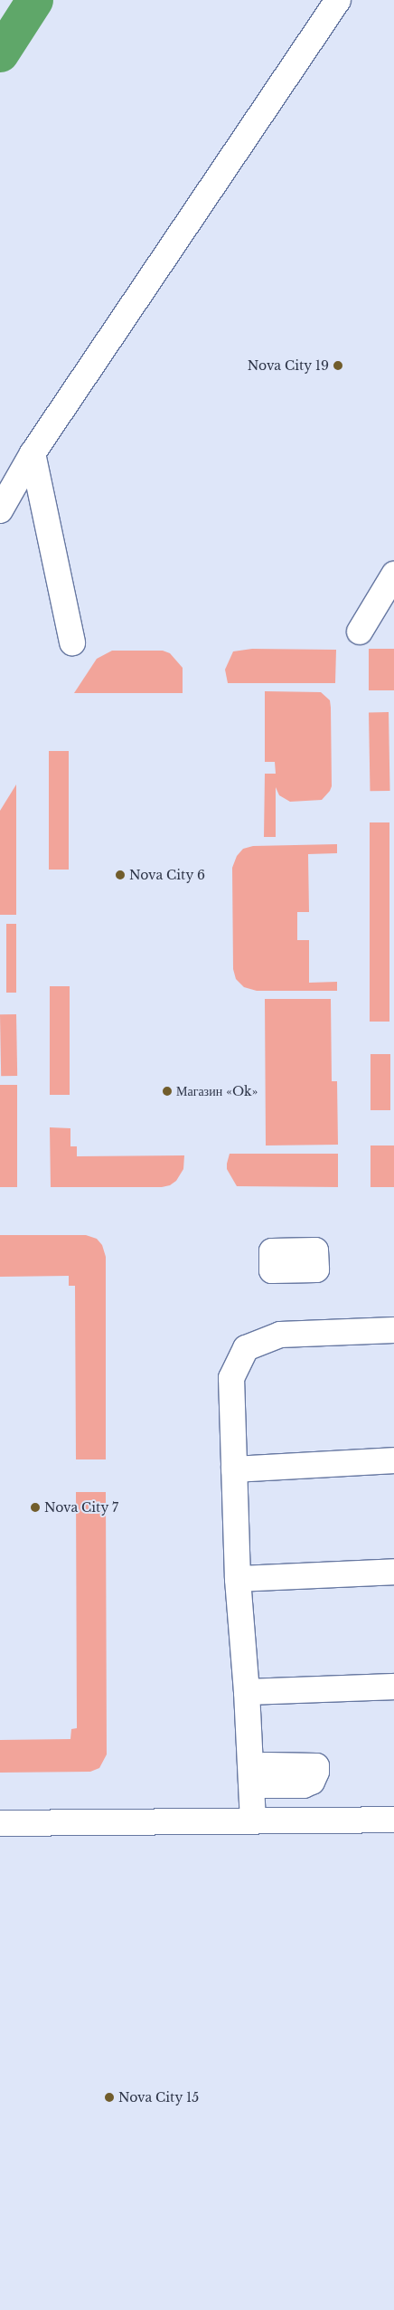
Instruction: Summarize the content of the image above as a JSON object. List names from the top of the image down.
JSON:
{
  "places": [
    "Nova City 19",
    "Nova City 6",
    "Магазин «Ok»",
    "Nova City 7",
    "Nova City 15"
  ]
}
